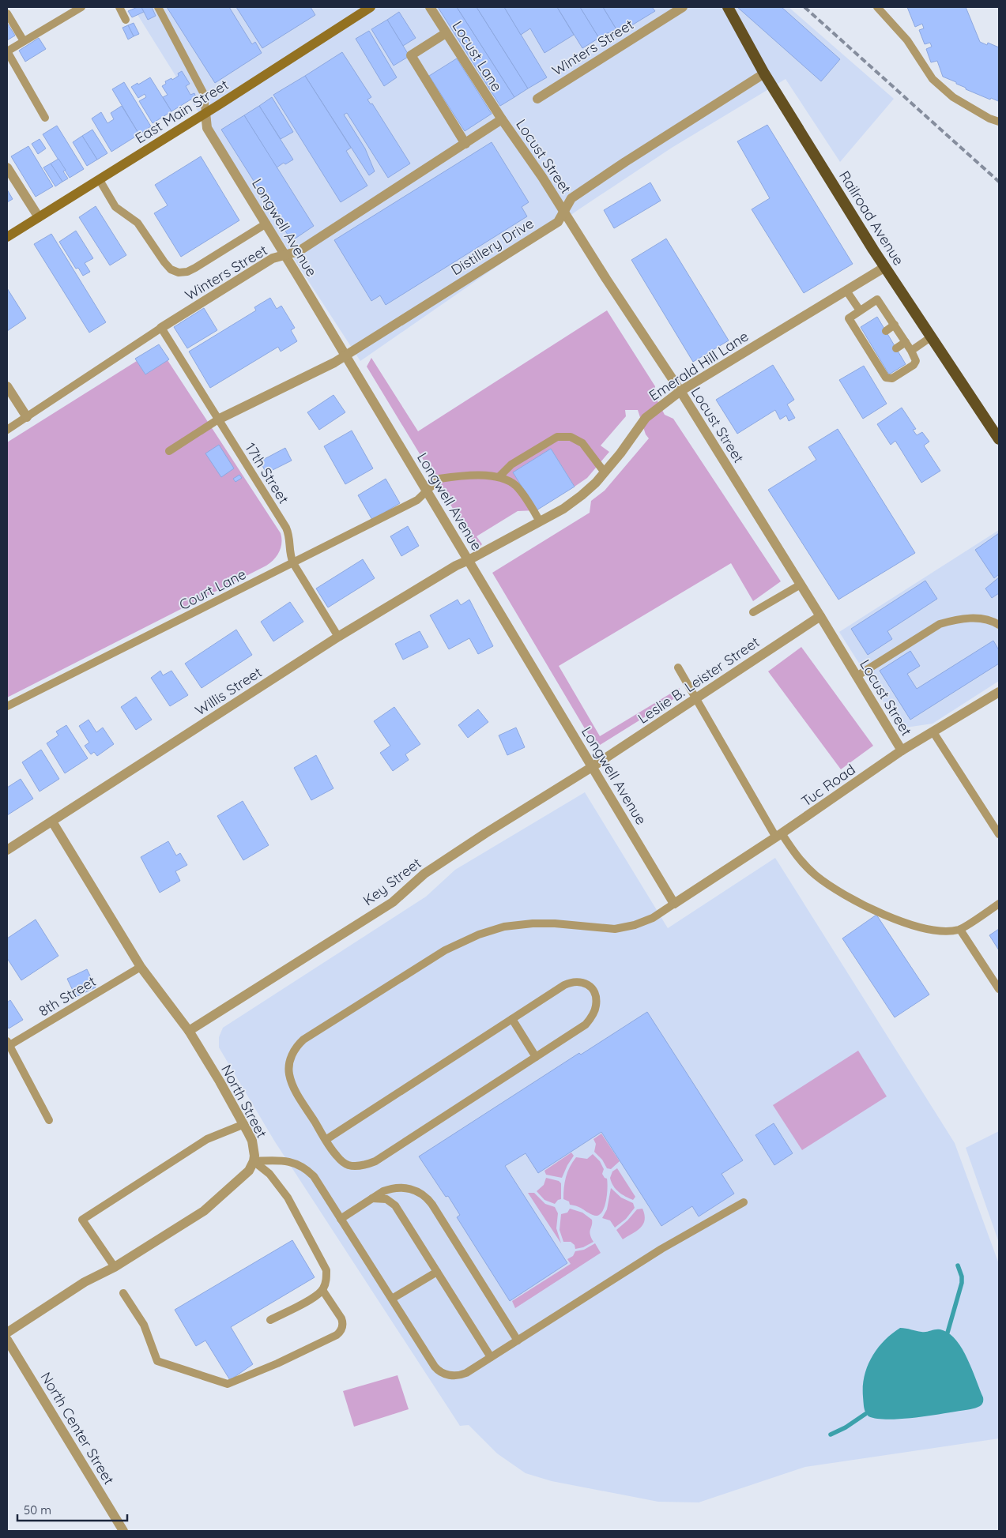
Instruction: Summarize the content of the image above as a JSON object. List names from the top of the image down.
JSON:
{
  "streets": {
    "highway": ["Railroad Avenue"],
    "main road": ["East Main Street"],
    "street": [
      "Winters Street",
      "Locust Lane",
      "Locust Street",
      "Longwell Avenue",
      "Distillery Drive",
      "Emerald Hill Lane",
      "Leslie B. Leister Street",
      "Willis Street",
      "Tuc Road",
      "Key Street",
      "North Street",
      "North Center Street"
    ],
    "lane": ["17th Street", "Court Lane", "8th Street"]
  },
  "crossings": [
    ["Winters Street", "Locust Lane"],
    ["Winters Street", "Locust Street"],
    ["Winters Street", "Longwell Avenue"],
    ["Winters Street", "17th Street"],
    ["Locust Lane", "Locust Street"],
    ["East Main Street", "Longwell Avenue"],
    ["Locust Street", "Distillery Drive"],
    ["Locust Street", "Emerald Hill Lane"],
    ["Locust Street", "Leslie B. Leister Street"],
    ["Locust Street", "Tuc Road"],
    ["Railroad Avenue", "Distillery Drive"],
    ["Railroad Avenue", "Emerald Hill Lane"],
    ["Longwell Avenue", "Distillery Drive"],
    ["Longwell Avenue", "Emerald Hill Lane"],
    ["Longwell Avenue", "Court Lane"],
    ["Longwell Avenue", "Leslie B. Leister Street"],
    ["Longwell Avenue", "Willis Street"],
    ["Longwell Avenue", "Tuc Road"],
    ["Longwell Avenue", "Key Street"],
    ["Distillery Drive", "17th Street"],
    ["Emerald Hill Lane", "Willis Street"],
    ["17th Street", "Court Lane"],
    ["17th Street", "Willis Street"],
    ["Leslie B. Leister Street", "Key Street"],
    ["Willis Street", "North Street"],
    ["Key Street", "North Street"],
    ["8th Street", "North Street"]
  ],
  "scale_bar": "50 m"
}
